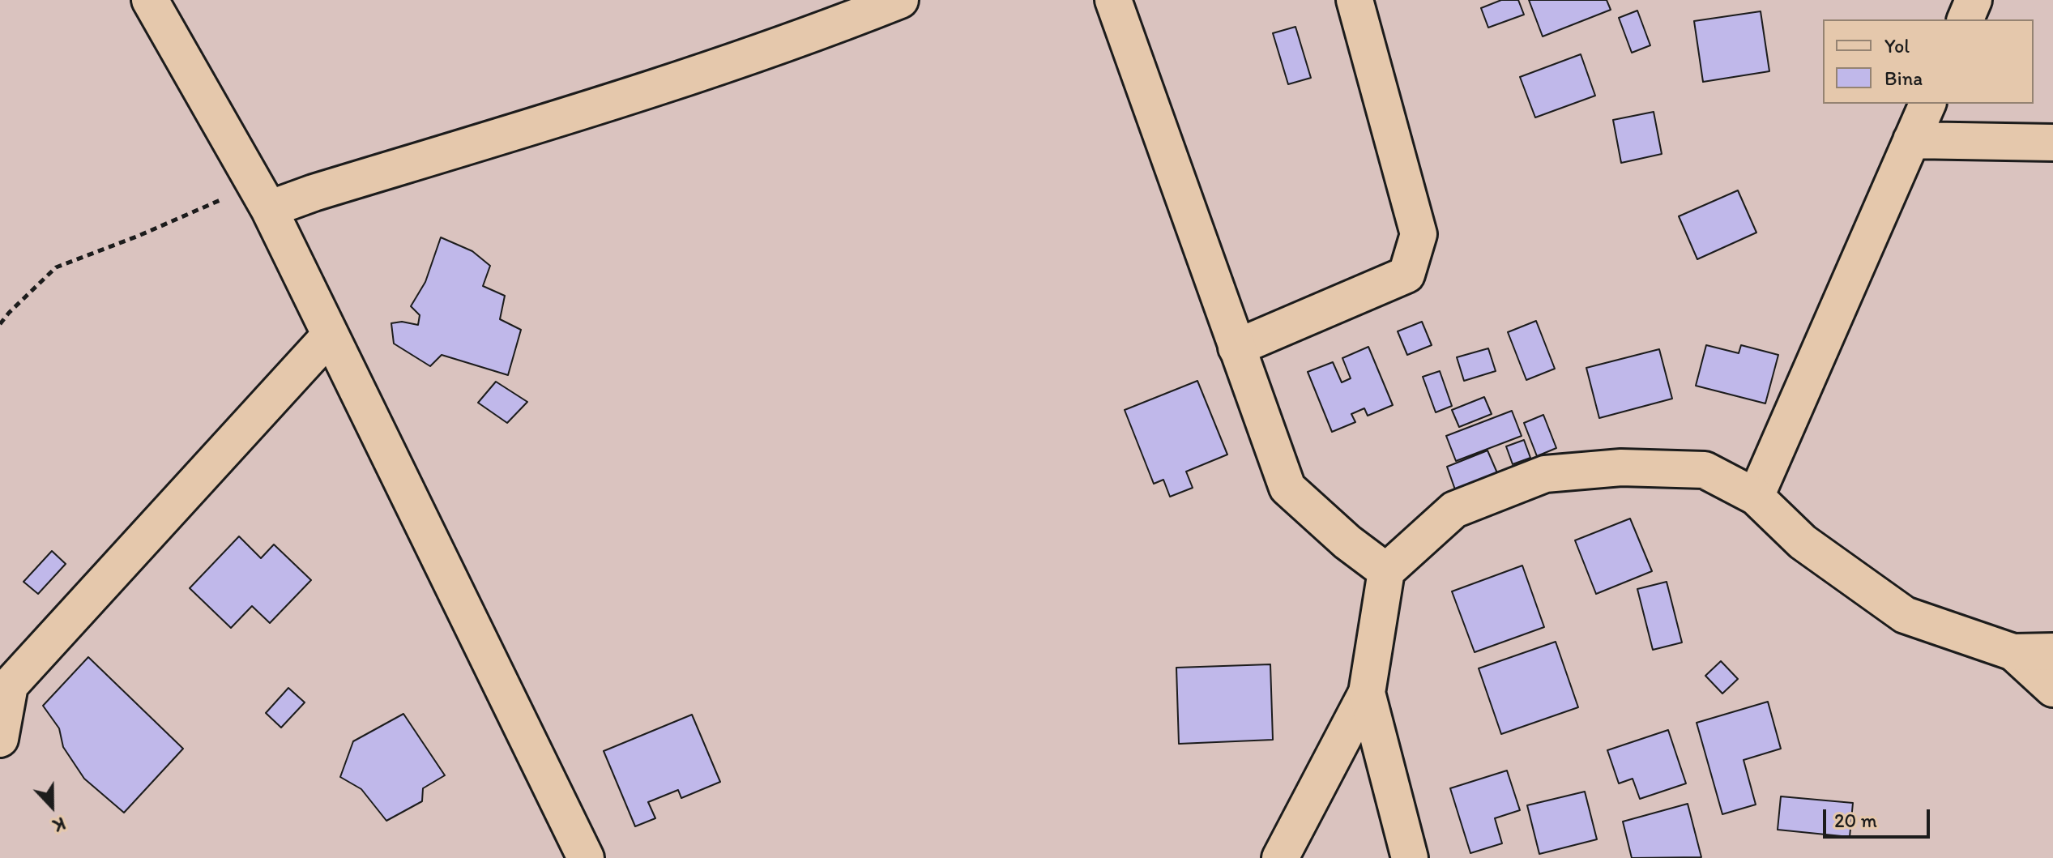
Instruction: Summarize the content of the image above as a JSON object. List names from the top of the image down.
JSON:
{
  "legend": ["Yol", "Bina"],
  "scale_bar": "20 m",
  "north": "bottom"
}
